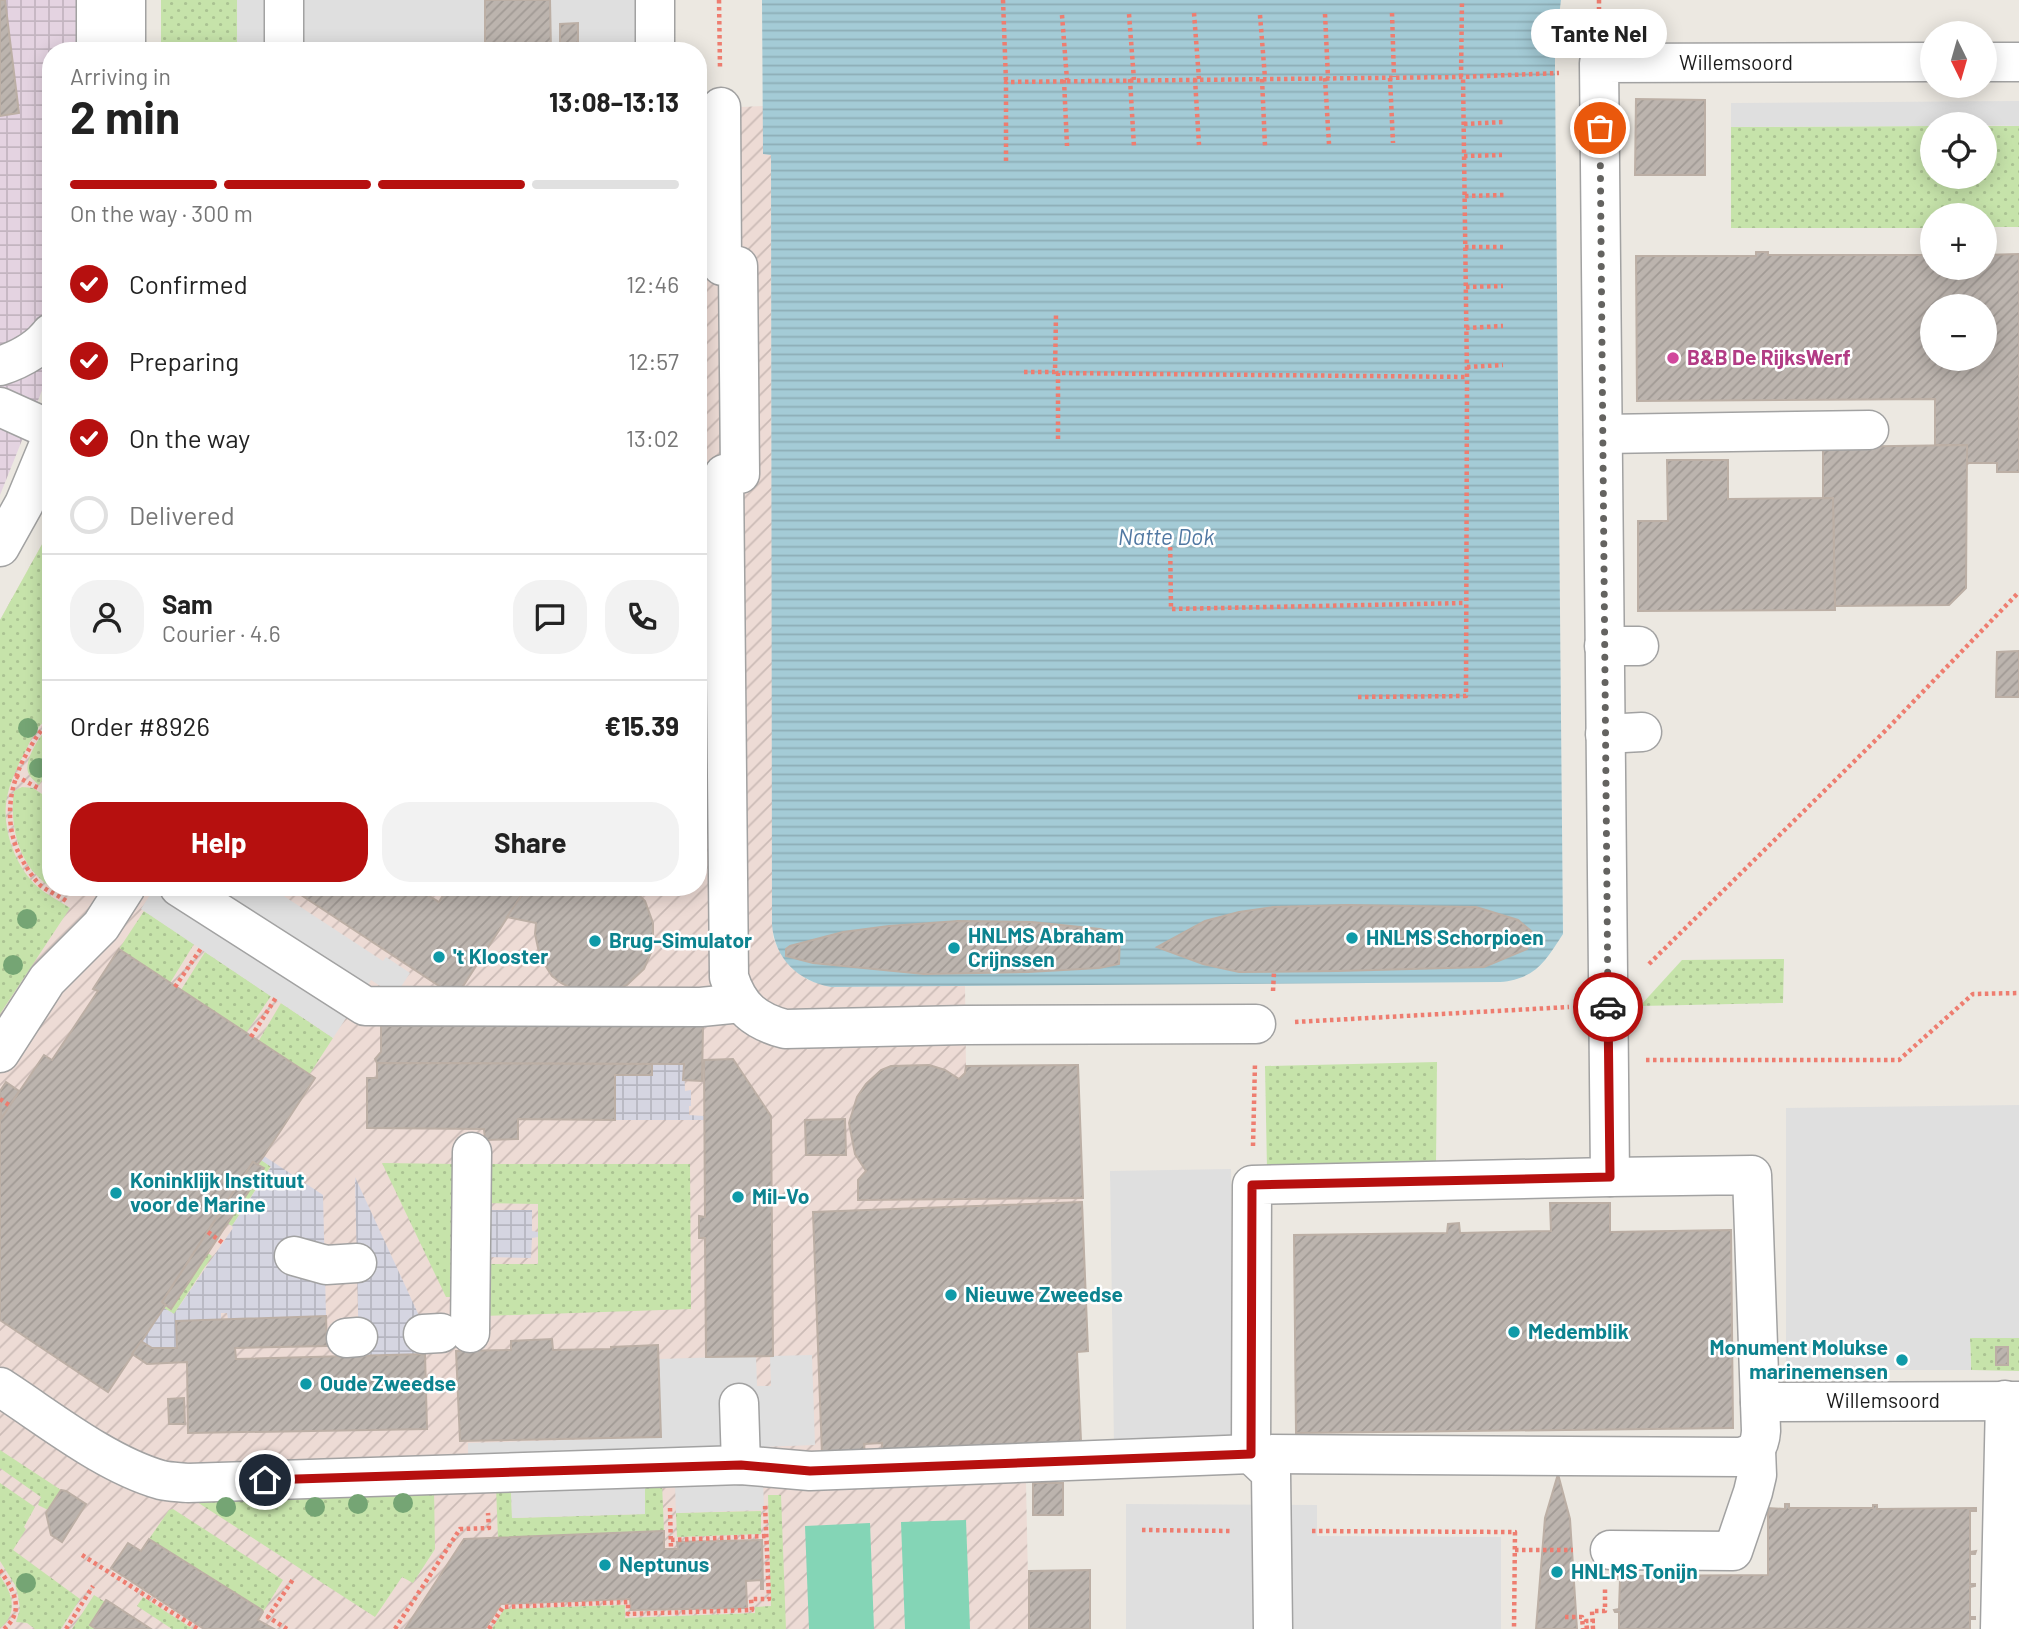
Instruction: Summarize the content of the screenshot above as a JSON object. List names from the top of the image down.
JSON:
{
  "streets": {
    "street": ["Willemsoord"]
  },
  "water": ["Natte Dok"],
  "places": [
    "Tante Nel",
    "B&B De RijksWerf",
    "HNLMS Schorpioen",
    "Brug-Simulator",
    "HNLMS Abraham Crijnssen",
    "'t Klooster",
    "Koninklijk Instituut voor de Marine",
    "Mil-Vo",
    "Nieuwe Zweedse",
    "Medemblik",
    "Monument Molukse marinemensen",
    "Oude Zweedse",
    "Neptunus",
    "HNLMS Tonijn"
  ],
  "north": "bottom",
  "page": {
    "bubble": "Tante Nel",
    "map_buttons": ["+", "−"],
    "heading": ["2 min", "Arriving in", "13:08–13:13"],
    "panel": [
      "Sam",
      "Courier · 4.6",
      "Order #8926",
      "€15.39"
    ],
    "bar": "On the way · 300 m",
    "list": [
      ["Confirmed", "12:46"],
      ["Preparing", "12:57"],
      ["On the way", "13:02"],
      "Delivered"
    ],
    "buttons": ["Help", "Share"]
  }
}
